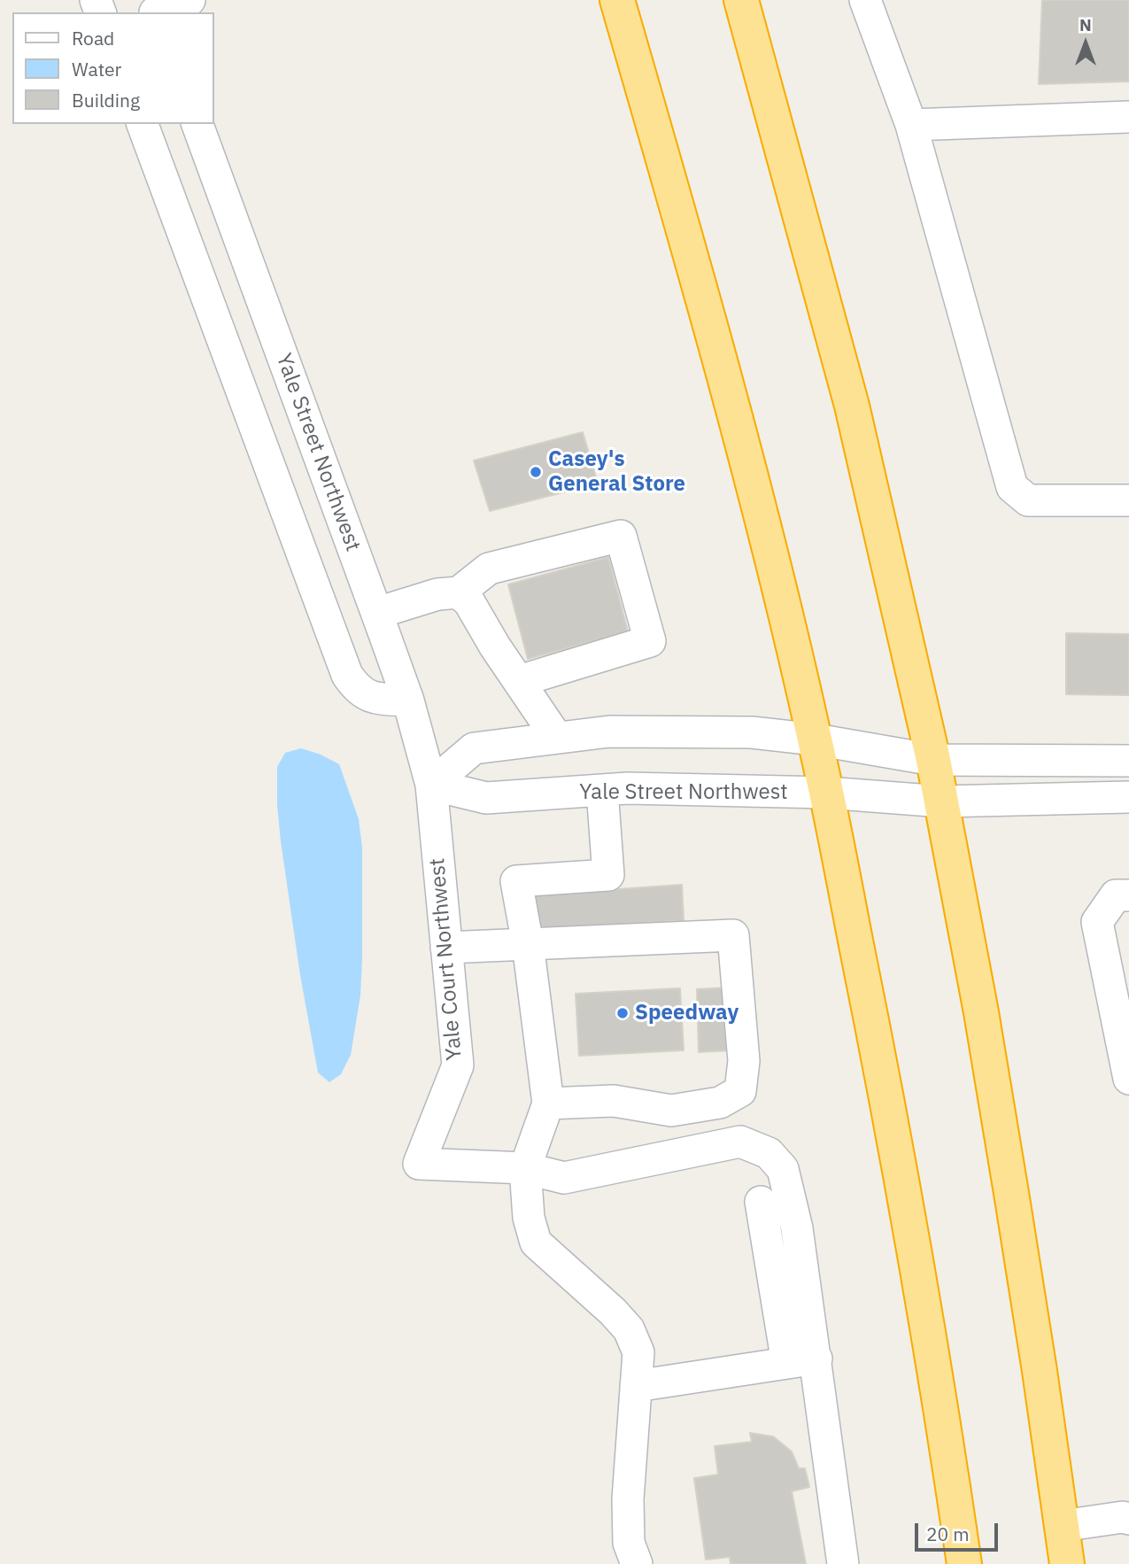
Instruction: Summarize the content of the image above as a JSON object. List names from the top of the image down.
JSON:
{
  "streets": {
    "street": ["Yale Street Northwest", "Yale Court Northwest"]
  },
  "crossings": [
    ["Yale Street Northwest", "Yale Court Northwest"]
  ],
  "places": ["Casey's General Store", "Speedway"],
  "legend": ["Road", "Water", "Building"],
  "scale_bar": "20 m",
  "north": "top"
}
